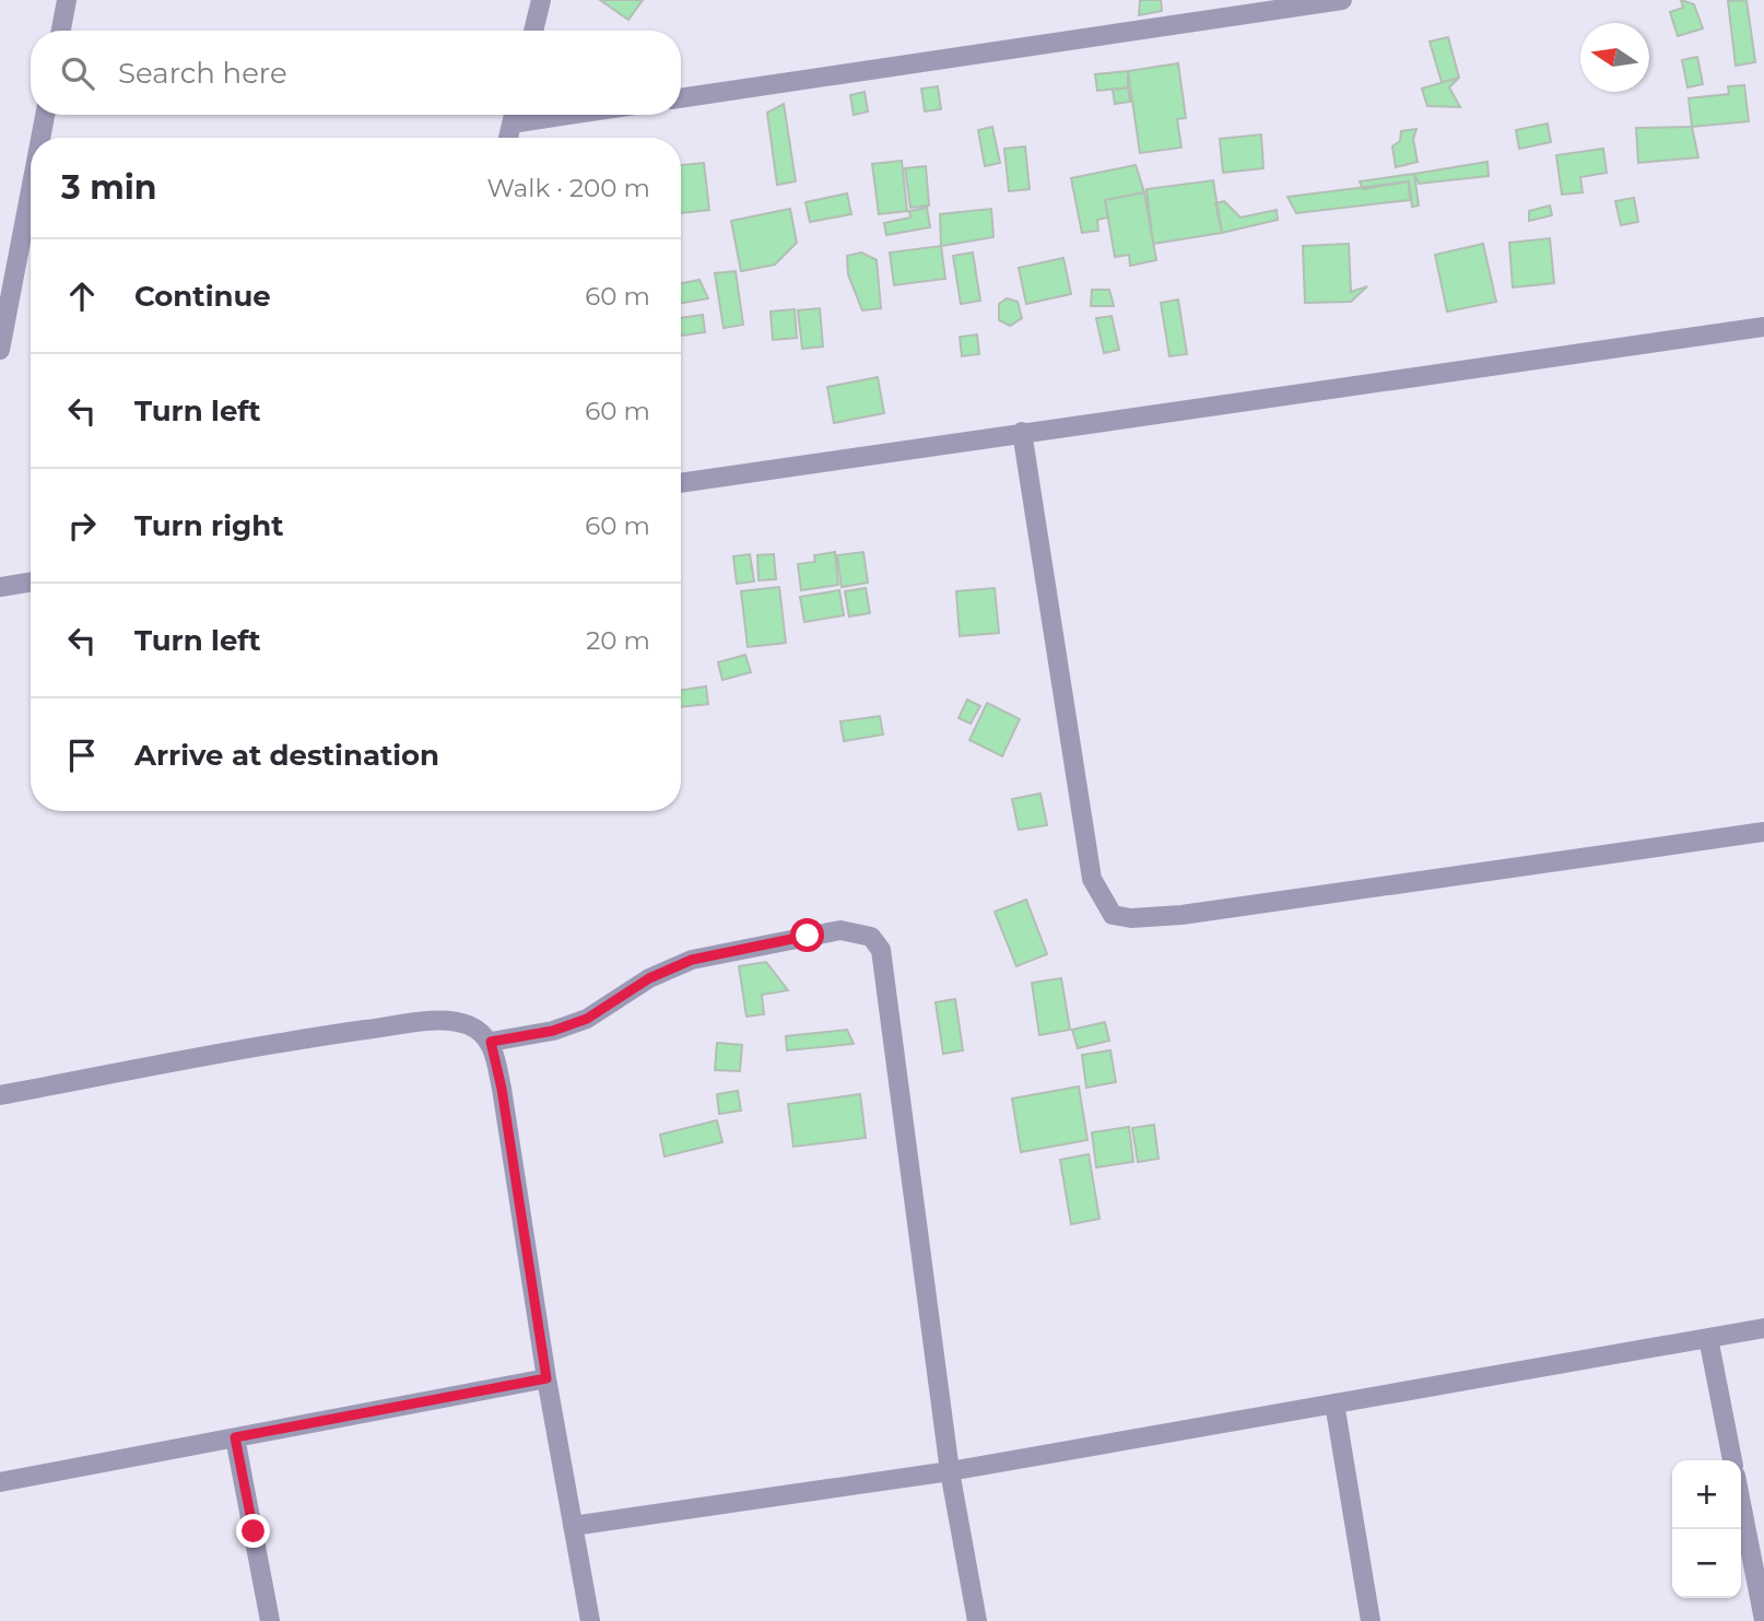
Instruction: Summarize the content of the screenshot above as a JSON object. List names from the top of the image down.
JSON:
{
  "north": "left",
  "page": {
    "search": "Search here",
    "heading": ["3 min", "Walk · 200 m"],
    "list": [
      ["Continue", "60 m"],
      ["Turn left", "60 m"],
      ["Turn right", "60 m"],
      ["Turn left", "20 m"],
      "Arrive at destination"
    ],
    "map_buttons": ["+", "−"]
  }
}
